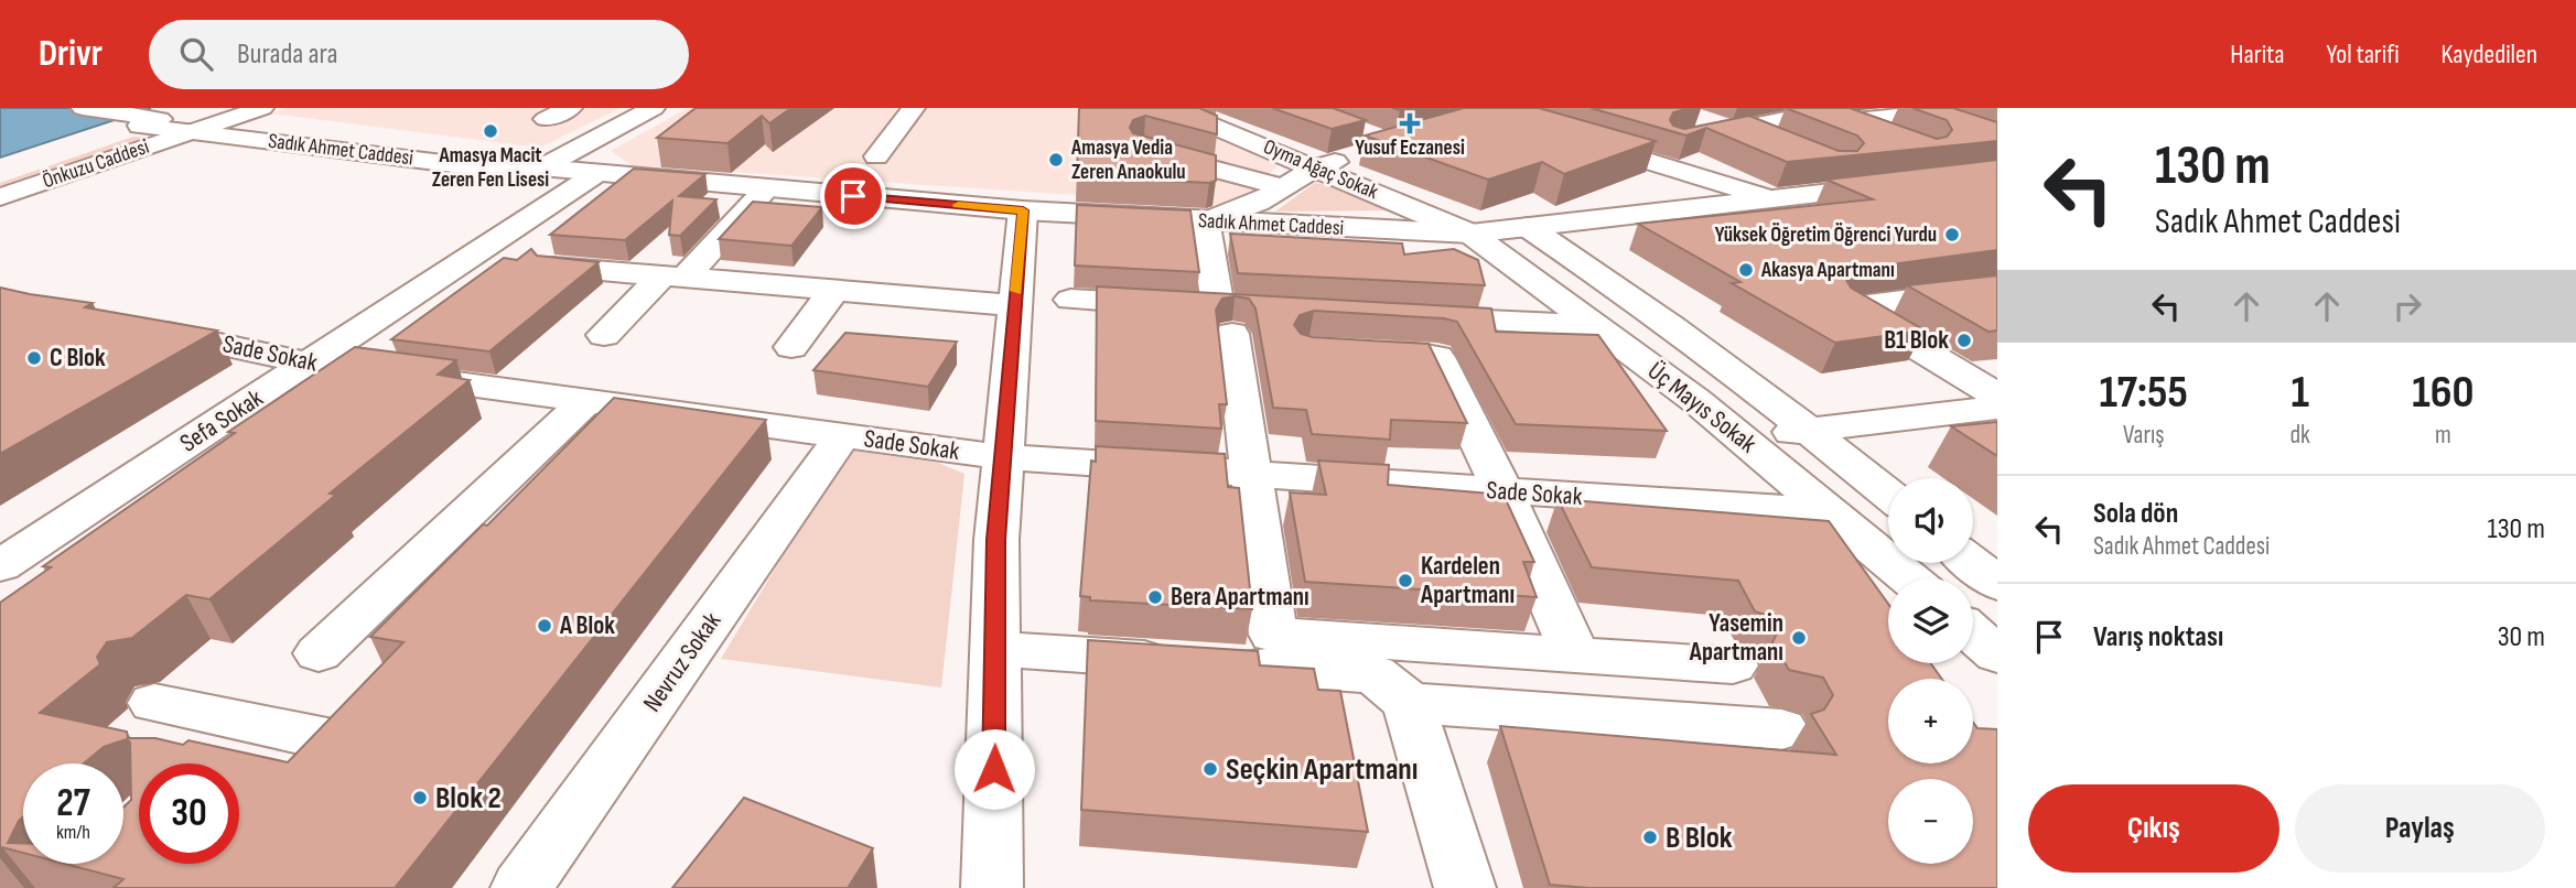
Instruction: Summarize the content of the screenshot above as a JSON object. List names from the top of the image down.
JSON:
{
  "streets": {
    "street": [
      "Sadık Ahmet Caddesi",
      "Önkuzu Caddesi",
      "Oyma Ağaç Sokak",
      "Sade Sokak",
      "Üç Mayıs Sokak",
      "Sefa Sokak",
      "Nevruz Sokak"
    ]
  },
  "crossings": [
    ["Sadık Ahmet Caddesi", "Önkuzu Caddesi"],
    ["Sadık Ahmet Caddesi", "Oyma Ağaç Sokak"],
    ["Sadık Ahmet Caddesi", "Üç Mayıs Sokak"],
    ["Sadık Ahmet Caddesi", "Sefa Sokak"],
    ["Oyma Ağaç Sokak", "Üç Mayıs Sokak"],
    ["Sade Sokak", "Üç Mayıs Sokak"],
    ["Sade Sokak", "Sefa Sokak"],
    ["Sade Sokak", "Nevruz Sokak"]
  ],
  "places": {
    "health": ["Yusuf Eczanesi"],
    "other": [
      "Amasya Macit Zeren Fen Lisesi",
      "Amasya Vedia Zeren Anaokulu",
      "Yüksek Öğretim Öğrenci Yurdu",
      "Akasya Apartmanı",
      "B1 Blok",
      "C Blok",
      "Kardelen Apartmanı",
      "Bera Apartmanı",
      "A Blok",
      "Yasemin Apartmanı",
      "Seçkin Apartmanı",
      "Blok 2",
      "B Blok"
    ]
  },
  "page": {
    "header": "Drivr",
    "search": "Burada ara",
    "nav": ["Harita", "Yol tarifi", "Kaydedilen"],
    "turn": ["130 m", "Sadık Ahmet Caddesi"],
    "eta": [
      "17:55",
      "Varış",
      "1",
      "dk",
      "160",
      "m"
    ],
    "list": [
      {
        "name": "Sola dön",
        "note": "Sadık Ahmet Caddesi",
        "value": "130 m"
      },
      {
        "name": "Varış noktası",
        "value": "30 m"
      }
    ],
    "map_buttons": ["+", "−"],
    "speed": "27 km/h",
    "limit": "30",
    "buttons": ["Çıkış", "Paylaş"]
  }
}
